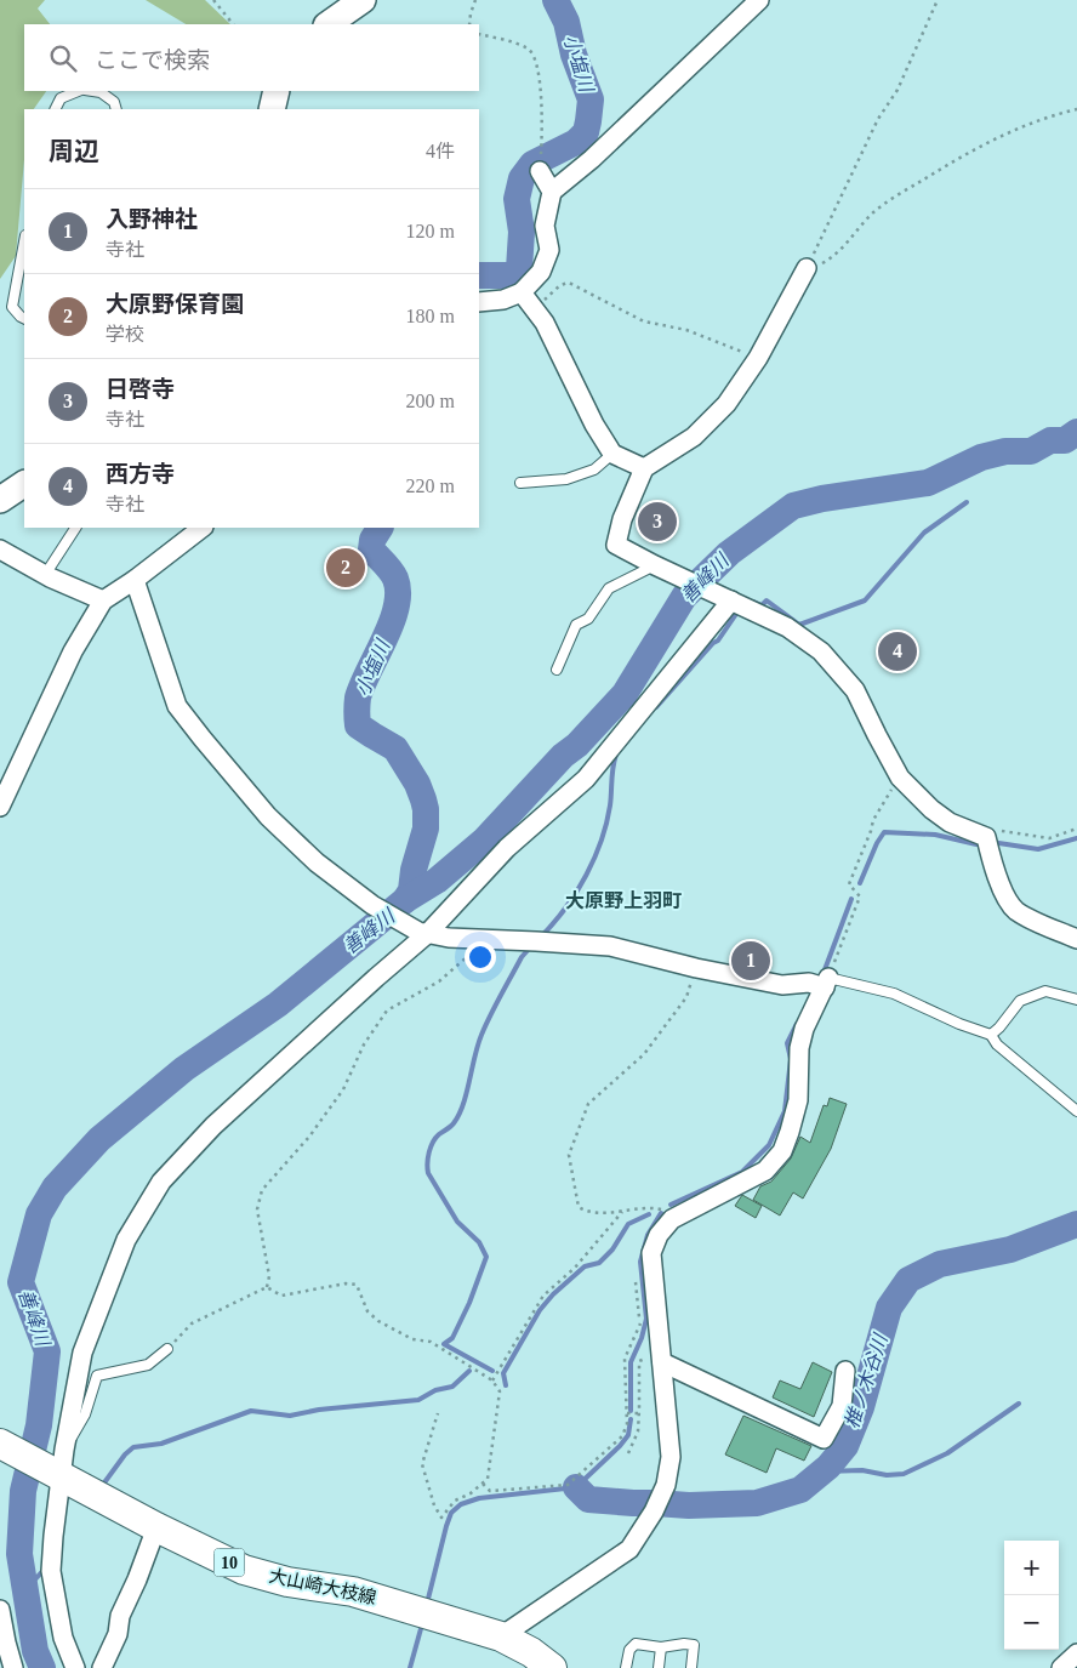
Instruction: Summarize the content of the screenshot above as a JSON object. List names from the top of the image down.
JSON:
{
  "streets": {
    "main road": ["10", "大山崎大枝線"]
  },
  "districts": ["大原野上羽町"],
  "water": ["小塩川", "善峰川", "椎ノ木谷川"],
  "page": {
    "search": "ここで検索",
    "heading": ["周辺", "4件"],
    "list": [
      {
        "mark": "1",
        "name": "入野神社",
        "note": "寺社",
        "value": "120 m"
      },
      {
        "mark": "2",
        "name": "大原野保育園",
        "note": "学校",
        "value": "180 m"
      },
      {
        "mark": "3",
        "name": "日啓寺",
        "note": "寺社",
        "value": "200 m"
      },
      {
        "mark": "4",
        "name": "西方寺",
        "note": "寺社",
        "value": "220 m"
      }
    ],
    "pins": [
      "3",
      "2",
      "4",
      "1"
    ],
    "map_buttons": ["+", "−"]
  }
}
